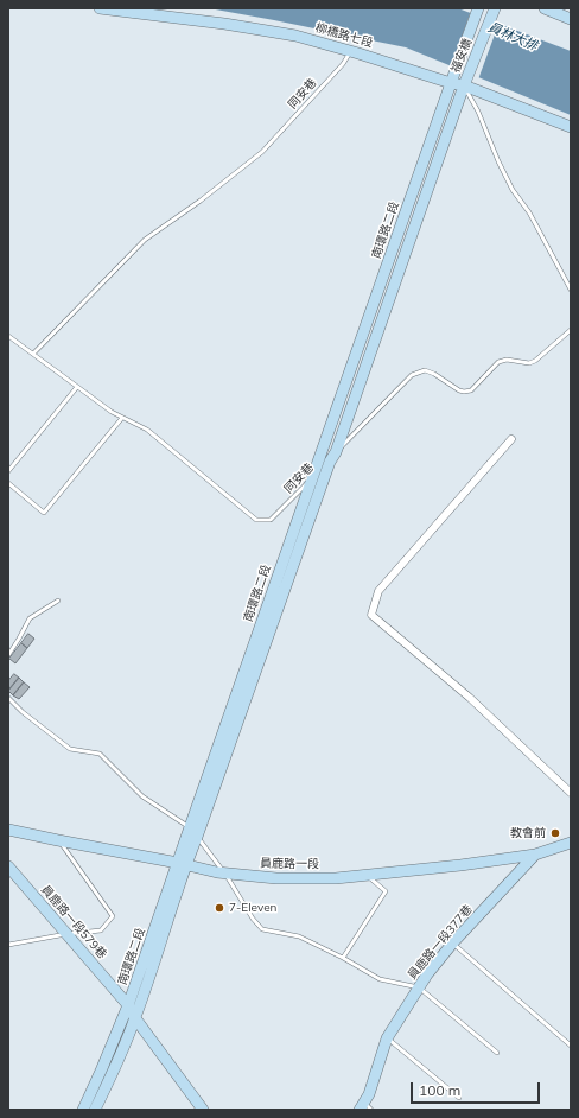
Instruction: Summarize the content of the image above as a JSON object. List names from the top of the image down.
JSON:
{
  "streets": {
    "street": [
      "柳橋路七段",
      "福安橋",
      "南環路二段",
      "員鹿路一段",
      "員鹿路一段579巷",
      "員鹿路一段377巷"
    ],
    "lane": ["同安巷"]
  },
  "crossings": [
    ["柳橋路七段", "福安橋"],
    ["柳橋路七段", "同安巷"],
    ["柳橋路七段", "南環路二段"],
    ["福安橋", "南環路二段"],
    ["同安巷", "南環路二段"],
    ["南環路二段", "員鹿路一段"],
    ["南環路二段", "員鹿路一段579巷"],
    ["員鹿路一段", "員鹿路一段377巷"]
  ],
  "water": ["員林大排"],
  "places": ["教會前", "7-Eleven"],
  "scale_bar": "100 m"
}
